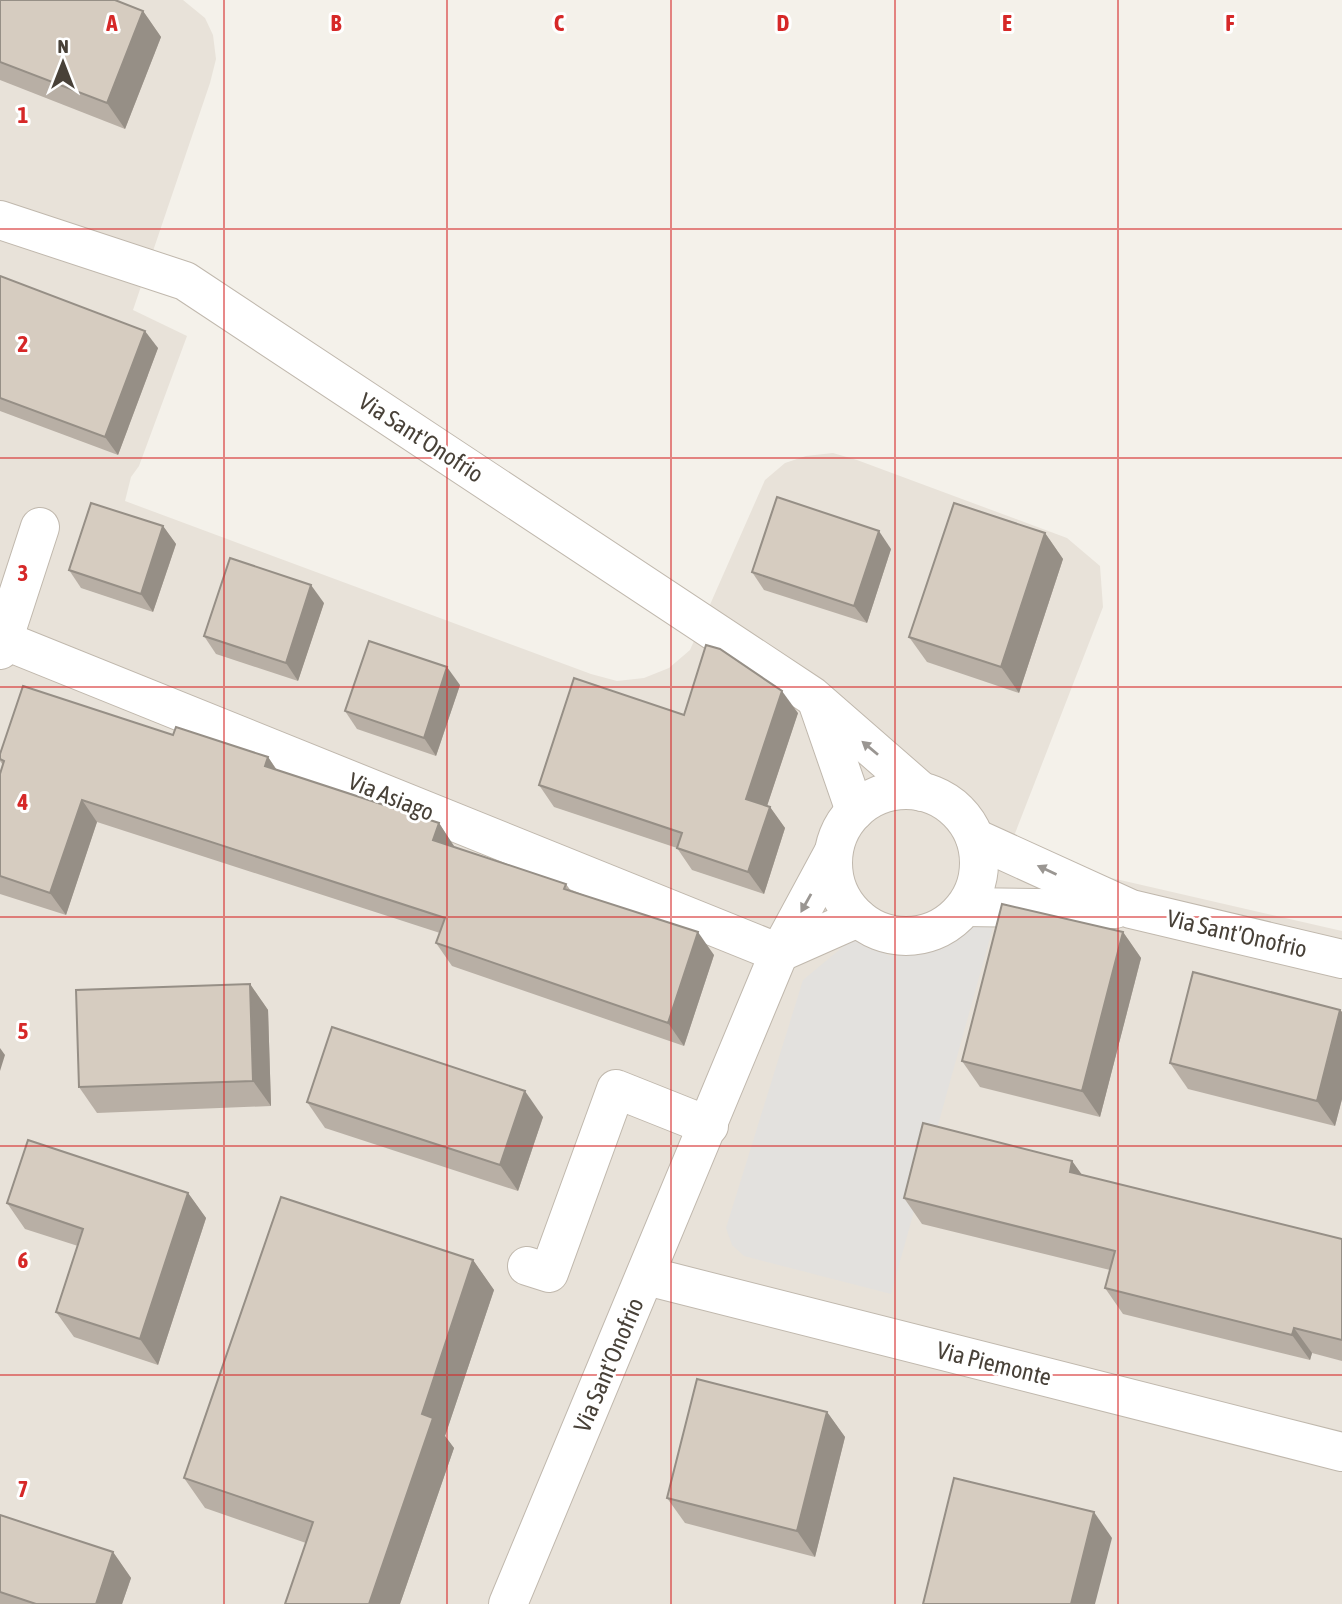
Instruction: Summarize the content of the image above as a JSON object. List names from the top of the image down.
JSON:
{
  "streets": {
    "street": ["Via Sant'Onofrio", "Via Asiago", "Via Piemonte"]
  },
  "crossings": [
    ["Via Sant'Onofrio", "Via Asiago"],
    ["Via Sant'Onofrio", "Via Piemonte"]
  ],
  "north": "top",
  "grid": {
    "columns": [
      "A",
      "B",
      "C",
      "D",
      "E",
      "F"
    ],
    "rows": [
      "1",
      "2",
      "3",
      "4",
      "5",
      "6",
      "7"
    ]
  }
}
